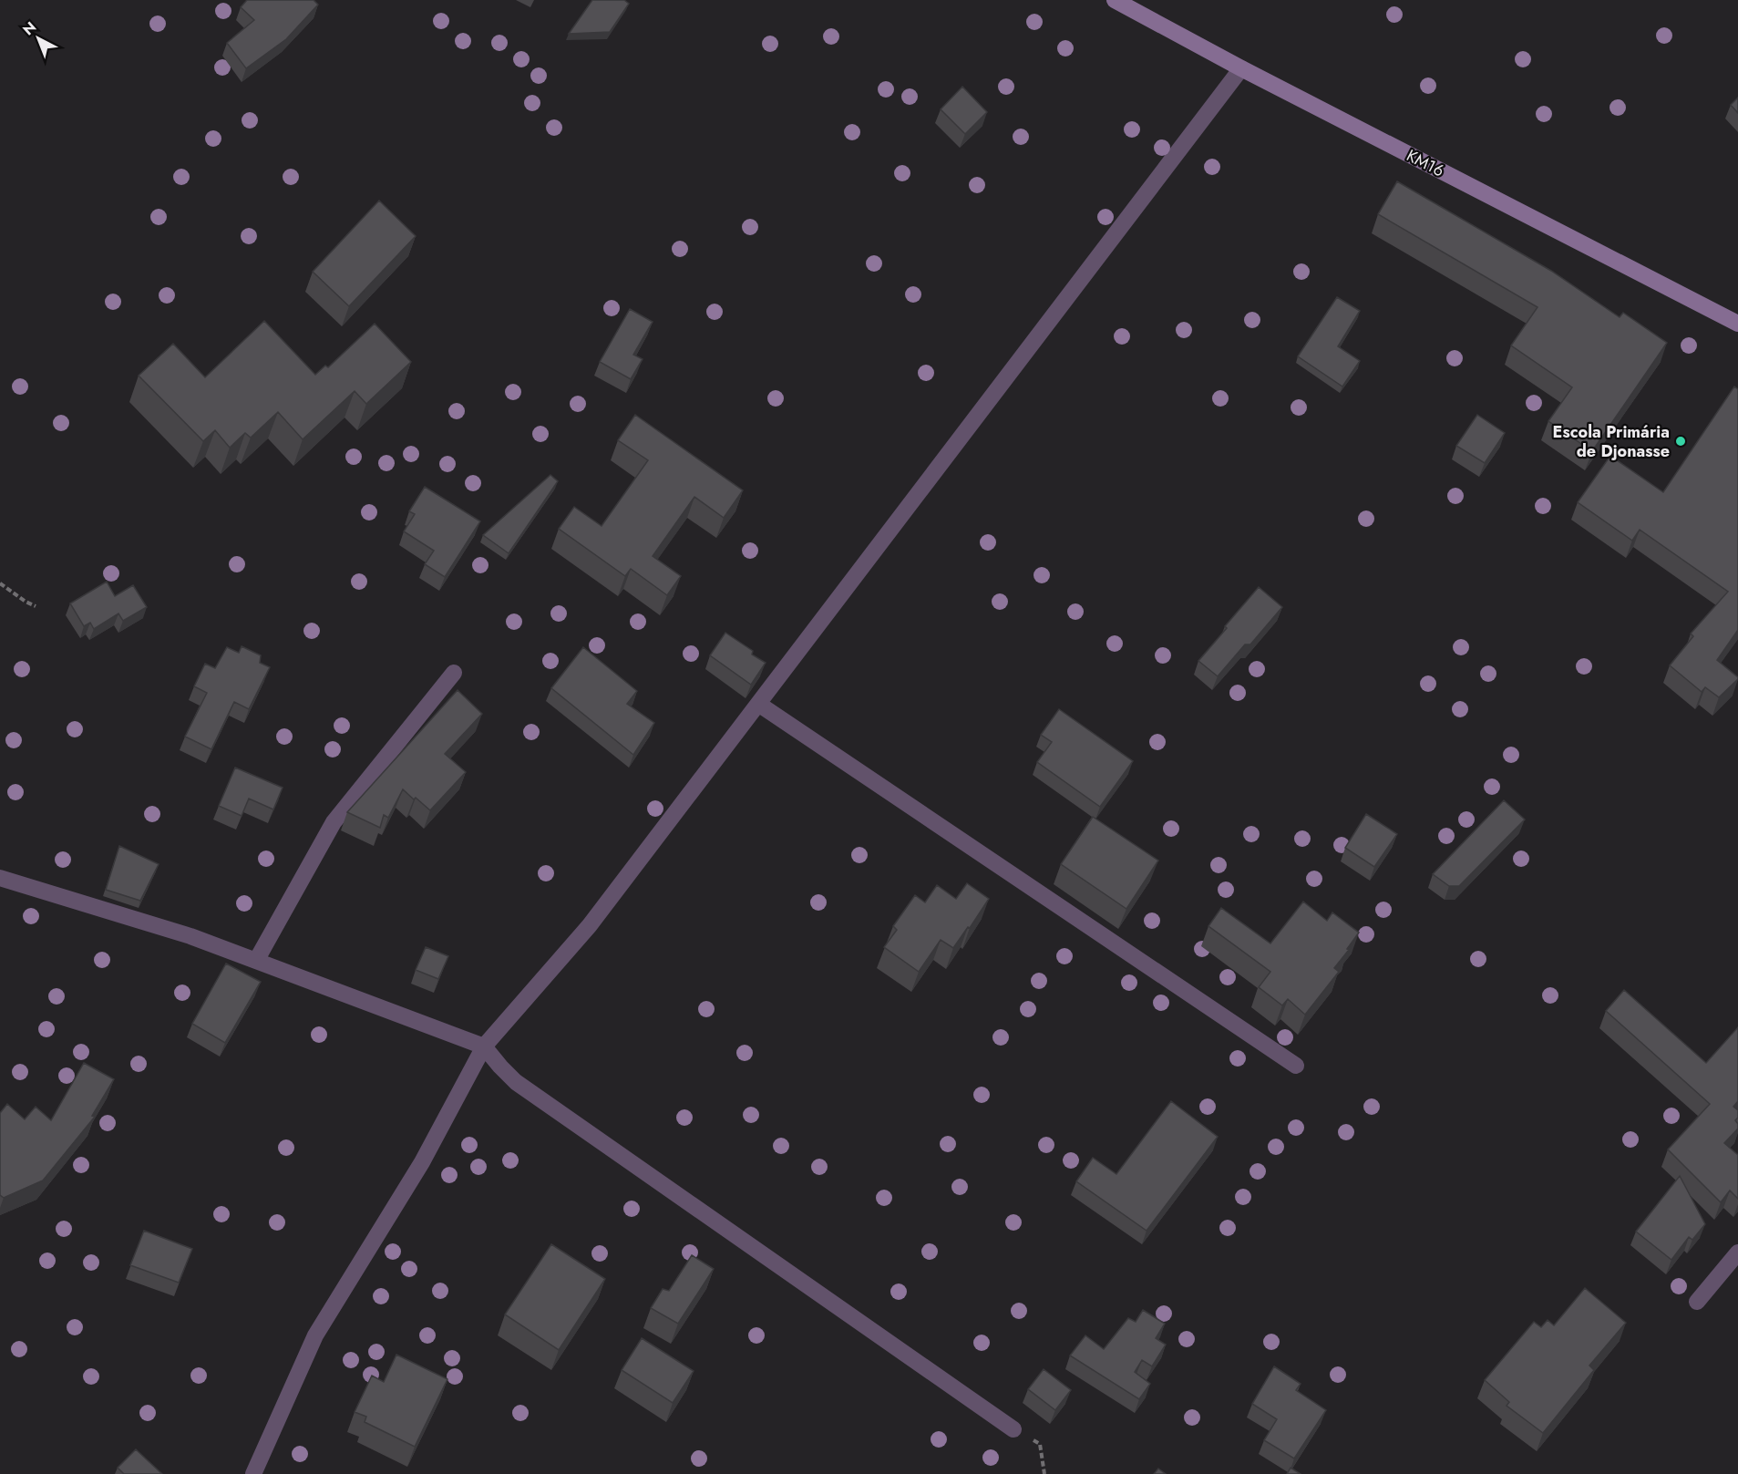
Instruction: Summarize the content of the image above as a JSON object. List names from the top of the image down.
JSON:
{
  "streets": {
    "street": ["KM16"]
  },
  "places": ["Escola Primária de Djonasse"],
  "north": "top left"
}
